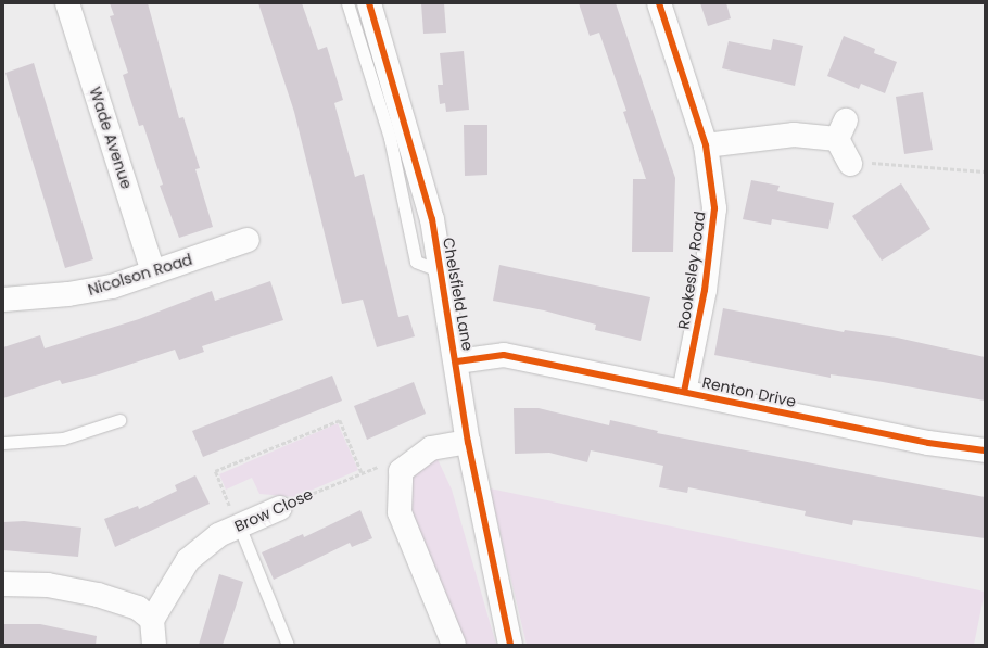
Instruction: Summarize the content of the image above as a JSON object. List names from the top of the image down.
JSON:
{
  "streets": {
    "street": [
      "Wade Avenue",
      "Rookesley Road",
      "Nicolson Road",
      "Chelsfield Lane",
      "Renton Drive",
      "Brow Close"
    ]
  },
  "crossings": [
    ["Wade Avenue", "Nicolson Road"],
    ["Rookesley Road", "Renton Drive"],
    ["Chelsfield Lane", "Renton Drive"]
  ]
}
